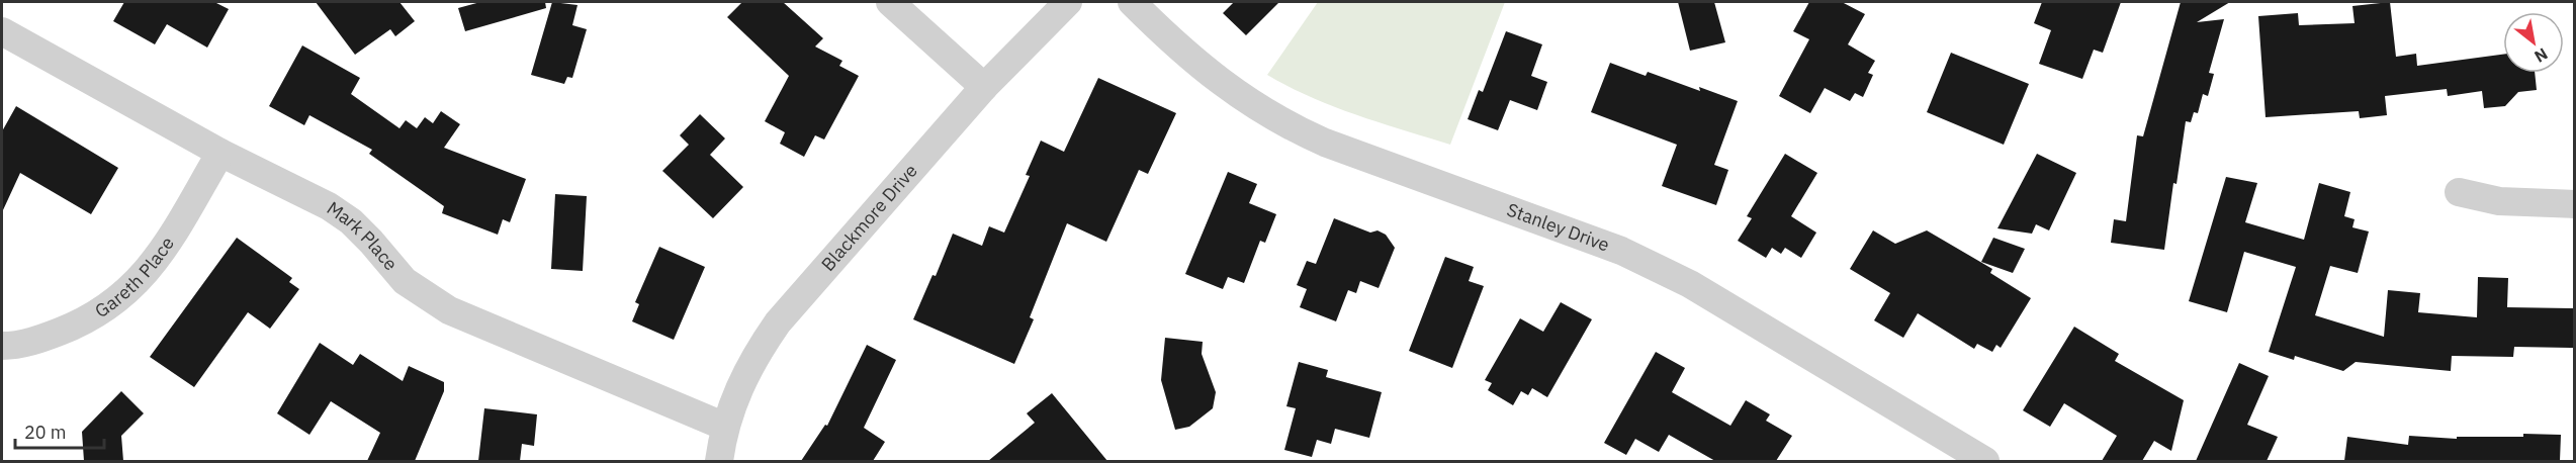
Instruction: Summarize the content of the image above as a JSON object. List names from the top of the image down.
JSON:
{
  "streets": {
    "street": [
      "Blackmore Drive",
      "Stanley Drive",
      "Mark Place",
      "Gareth Place"
    ]
  },
  "crossings": [
    ["Blackmore Drive", "Mark Place"],
    ["Mark Place", "Gareth Place"]
  ],
  "scale_bar": "20 m",
  "north": "bottom right"
}
